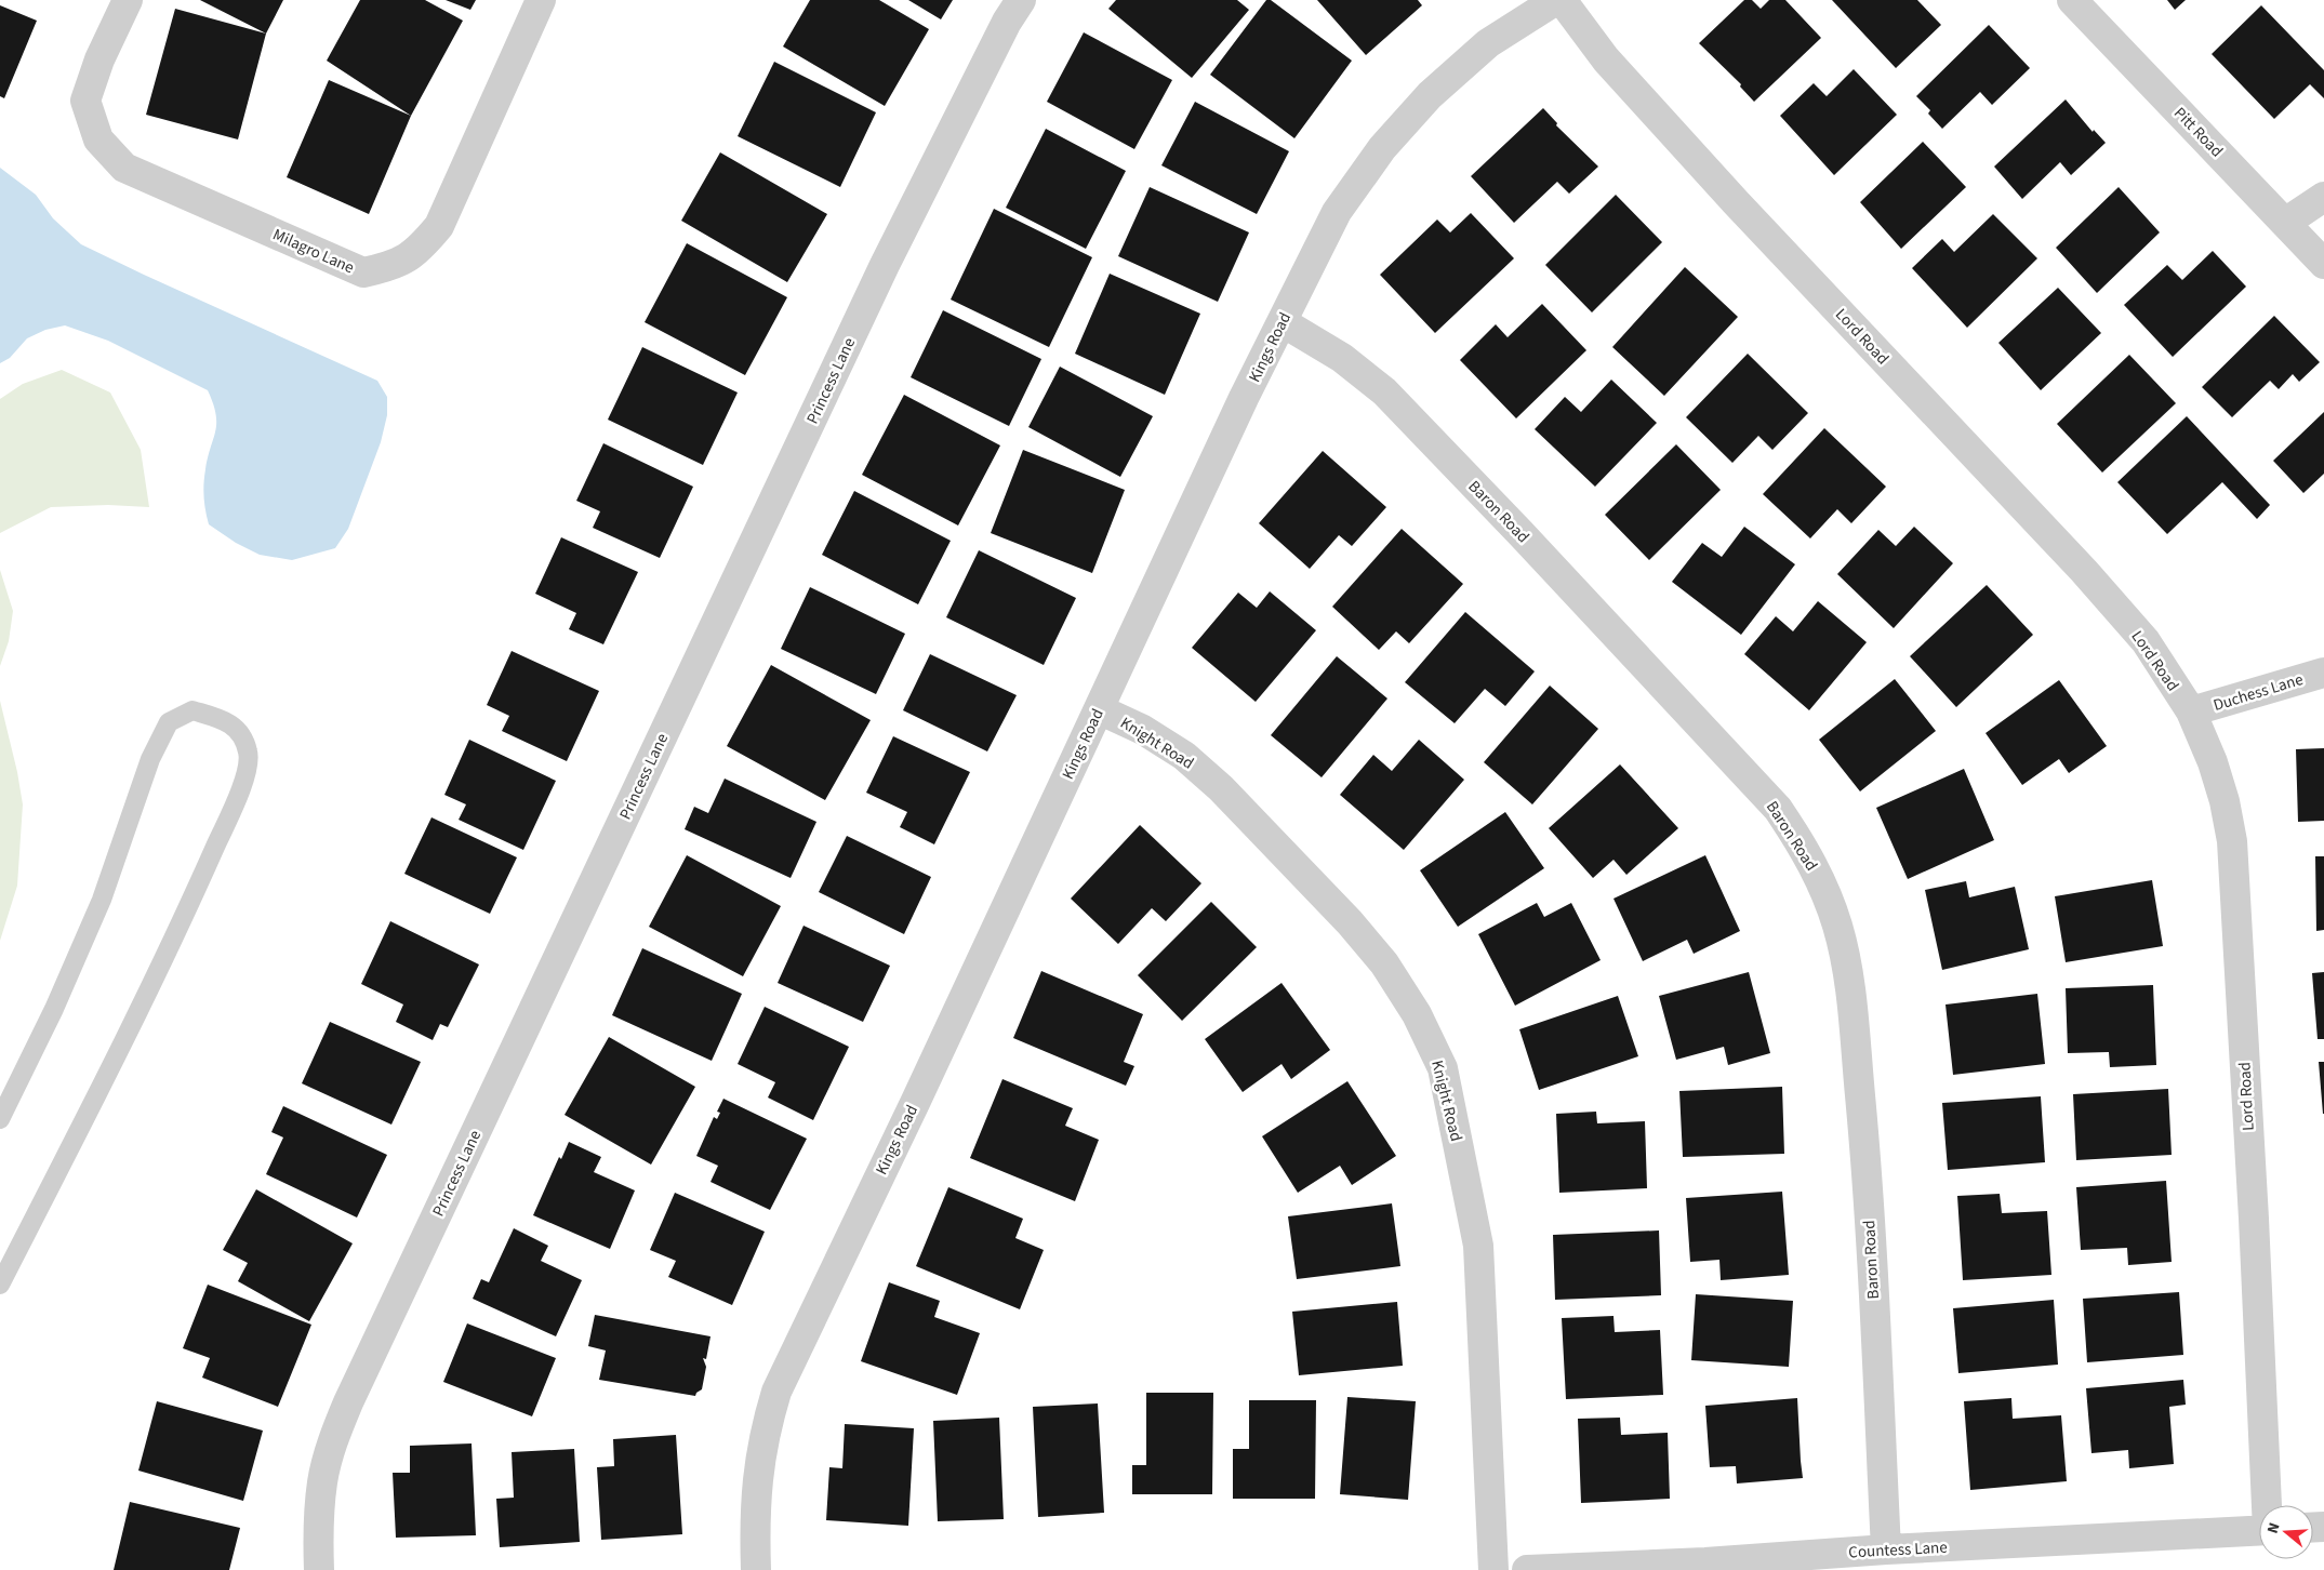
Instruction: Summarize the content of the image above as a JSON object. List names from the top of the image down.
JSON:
{
  "streets": {
    "street": [
      "Pitt Road",
      "Milagro Lane",
      "Lord Road",
      "Kings Road",
      "Princess Lane",
      "Baron Road",
      "Duchess Lane",
      "Knight Road",
      "Countess Lane"
    ]
  },
  "crossings": [
    ["Lord Road", "Duchess Lane"],
    ["Kings Road", "Baron Road"],
    ["Kings Road", "Knight Road"],
    ["Baron Road", "Countess Lane"]
  ],
  "north": "left"
}
